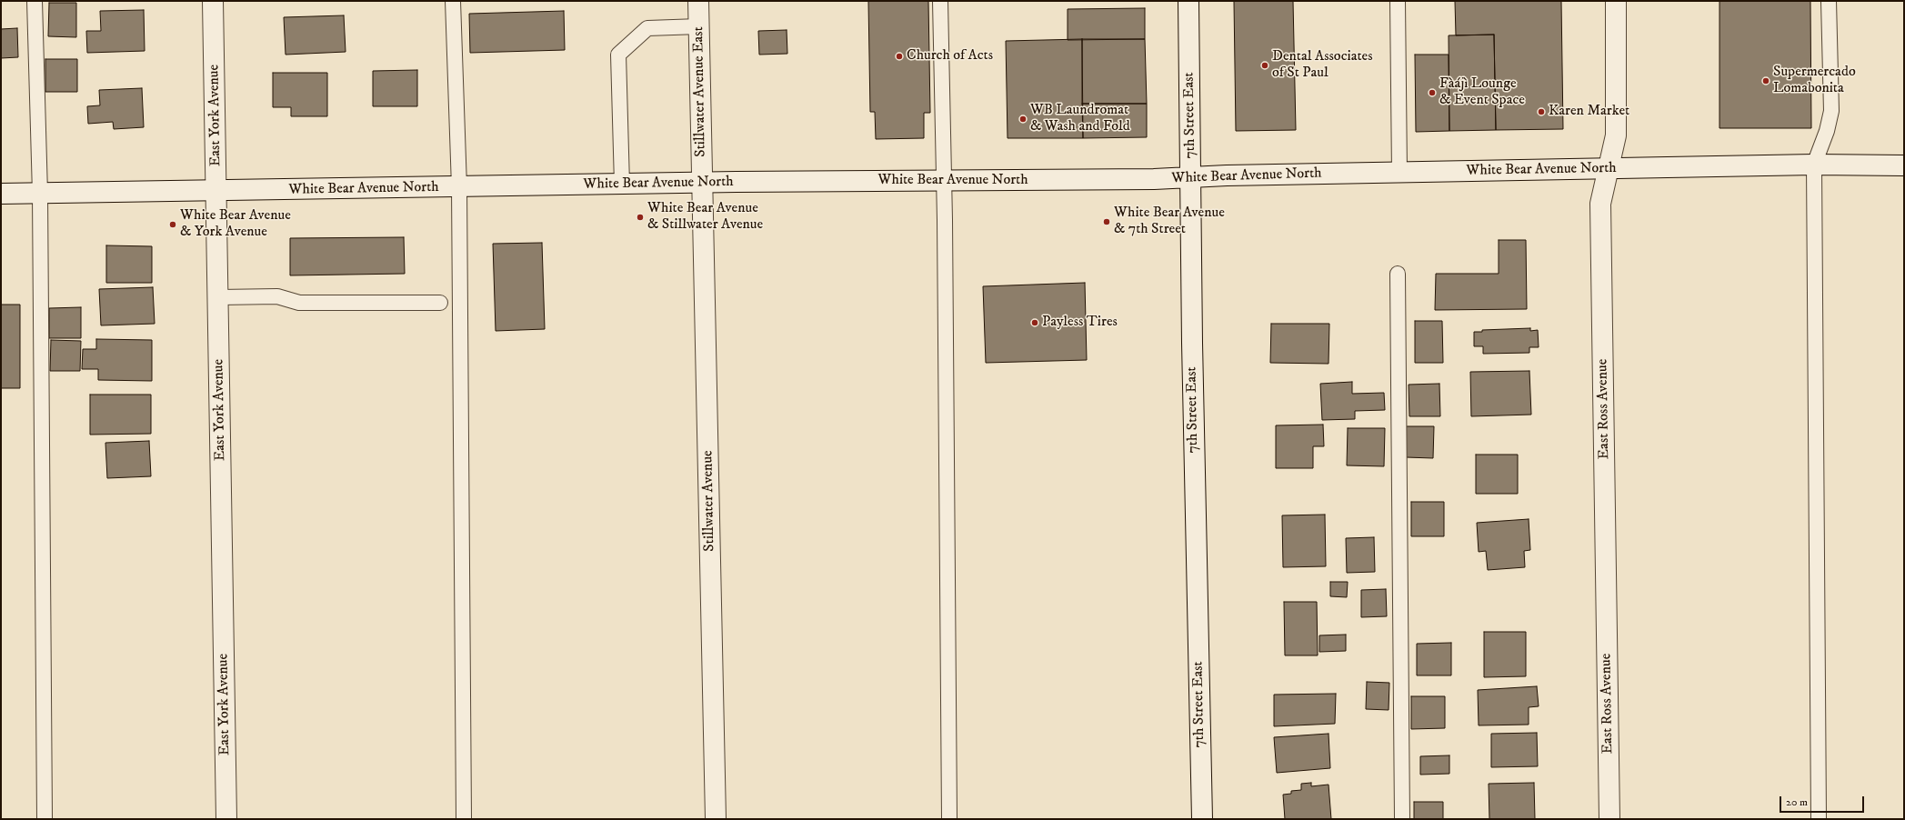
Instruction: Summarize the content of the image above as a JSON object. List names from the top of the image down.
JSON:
{
  "streets": {
    "street": [
      "Stillwater Avenue East",
      "East York Avenue",
      "7th Street East",
      "White Bear Avenue North",
      "East Ross Avenue",
      "Stillwater Avenue"
    ]
  },
  "crossings": [
    ["Stillwater Avenue East", "White Bear Avenue North"],
    ["Stillwater Avenue East", "Stillwater Avenue"],
    ["East York Avenue", "White Bear Avenue North"],
    ["7th Street East", "White Bear Avenue North"],
    ["White Bear Avenue North", "East Ross Avenue"],
    ["White Bear Avenue North", "Stillwater Avenue"]
  ],
  "places": [
    "Church of Acts",
    "Dental Associates of St Paul",
    "Supermercado Lomabonita",
    "Fàájì Lounge & Event Space",
    "Karen Market",
    "WB Laundromat & Wash and Fold",
    "White Bear Avenue & Stillwater Avenue",
    "White Bear Avenue & 7th Street",
    "White Bear Avenue & York Avenue",
    "Payless Tires"
  ],
  "scale_bar": "20 m"
}
